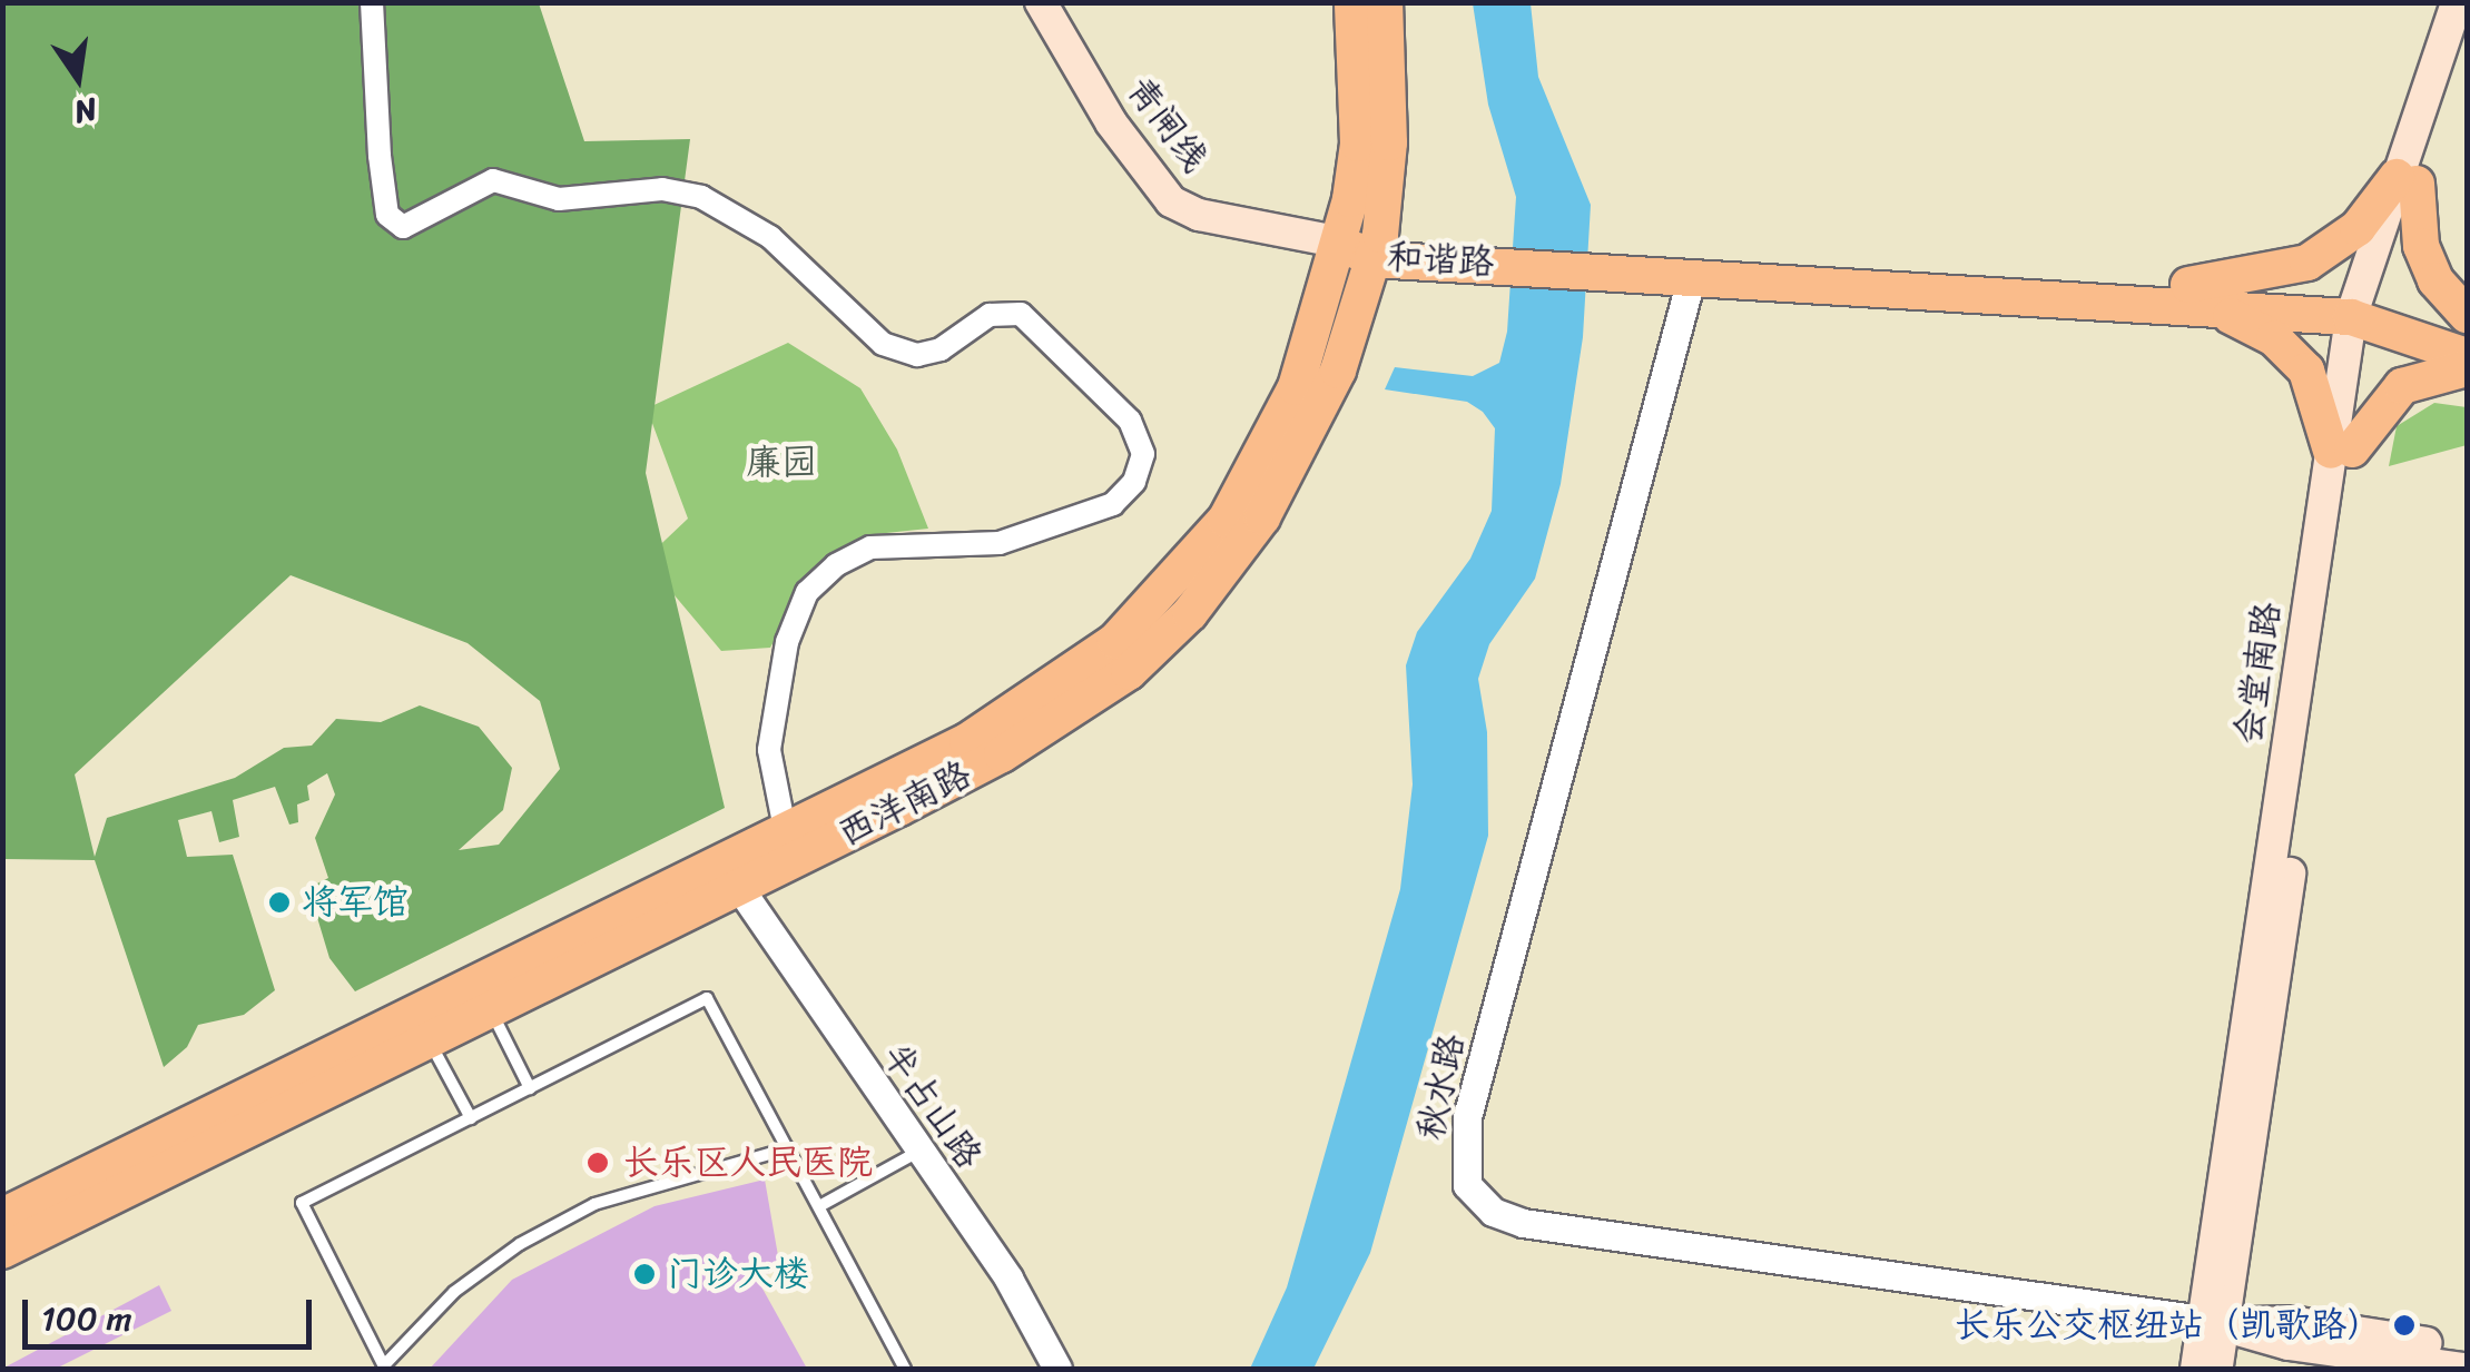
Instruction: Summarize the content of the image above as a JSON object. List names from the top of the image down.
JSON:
{
  "streets": {
    "main road": [
      "青闸线",
      "和谐路",
      "会堂南路",
      "西洋南路"
    ],
    "street": ["秋水路", "半占山路"]
  },
  "crossings": [
    ["青闸线", "和谐路"],
    ["青闸线", "西洋南路"],
    ["和谐路", "会堂南路"],
    ["和谐路", "西洋南路"],
    ["和谐路", "秋水路"],
    ["会堂南路", "秋水路"],
    ["西洋南路", "半占山路"]
  ],
  "parks": ["廉园"],
  "places": [
    "将军馆",
    "长乐区人民医院",
    "门诊大楼",
    "长乐公交枢纽站（凯歌路）"
  ],
  "scale_bar": "100 m",
  "north": "bottom"
}
